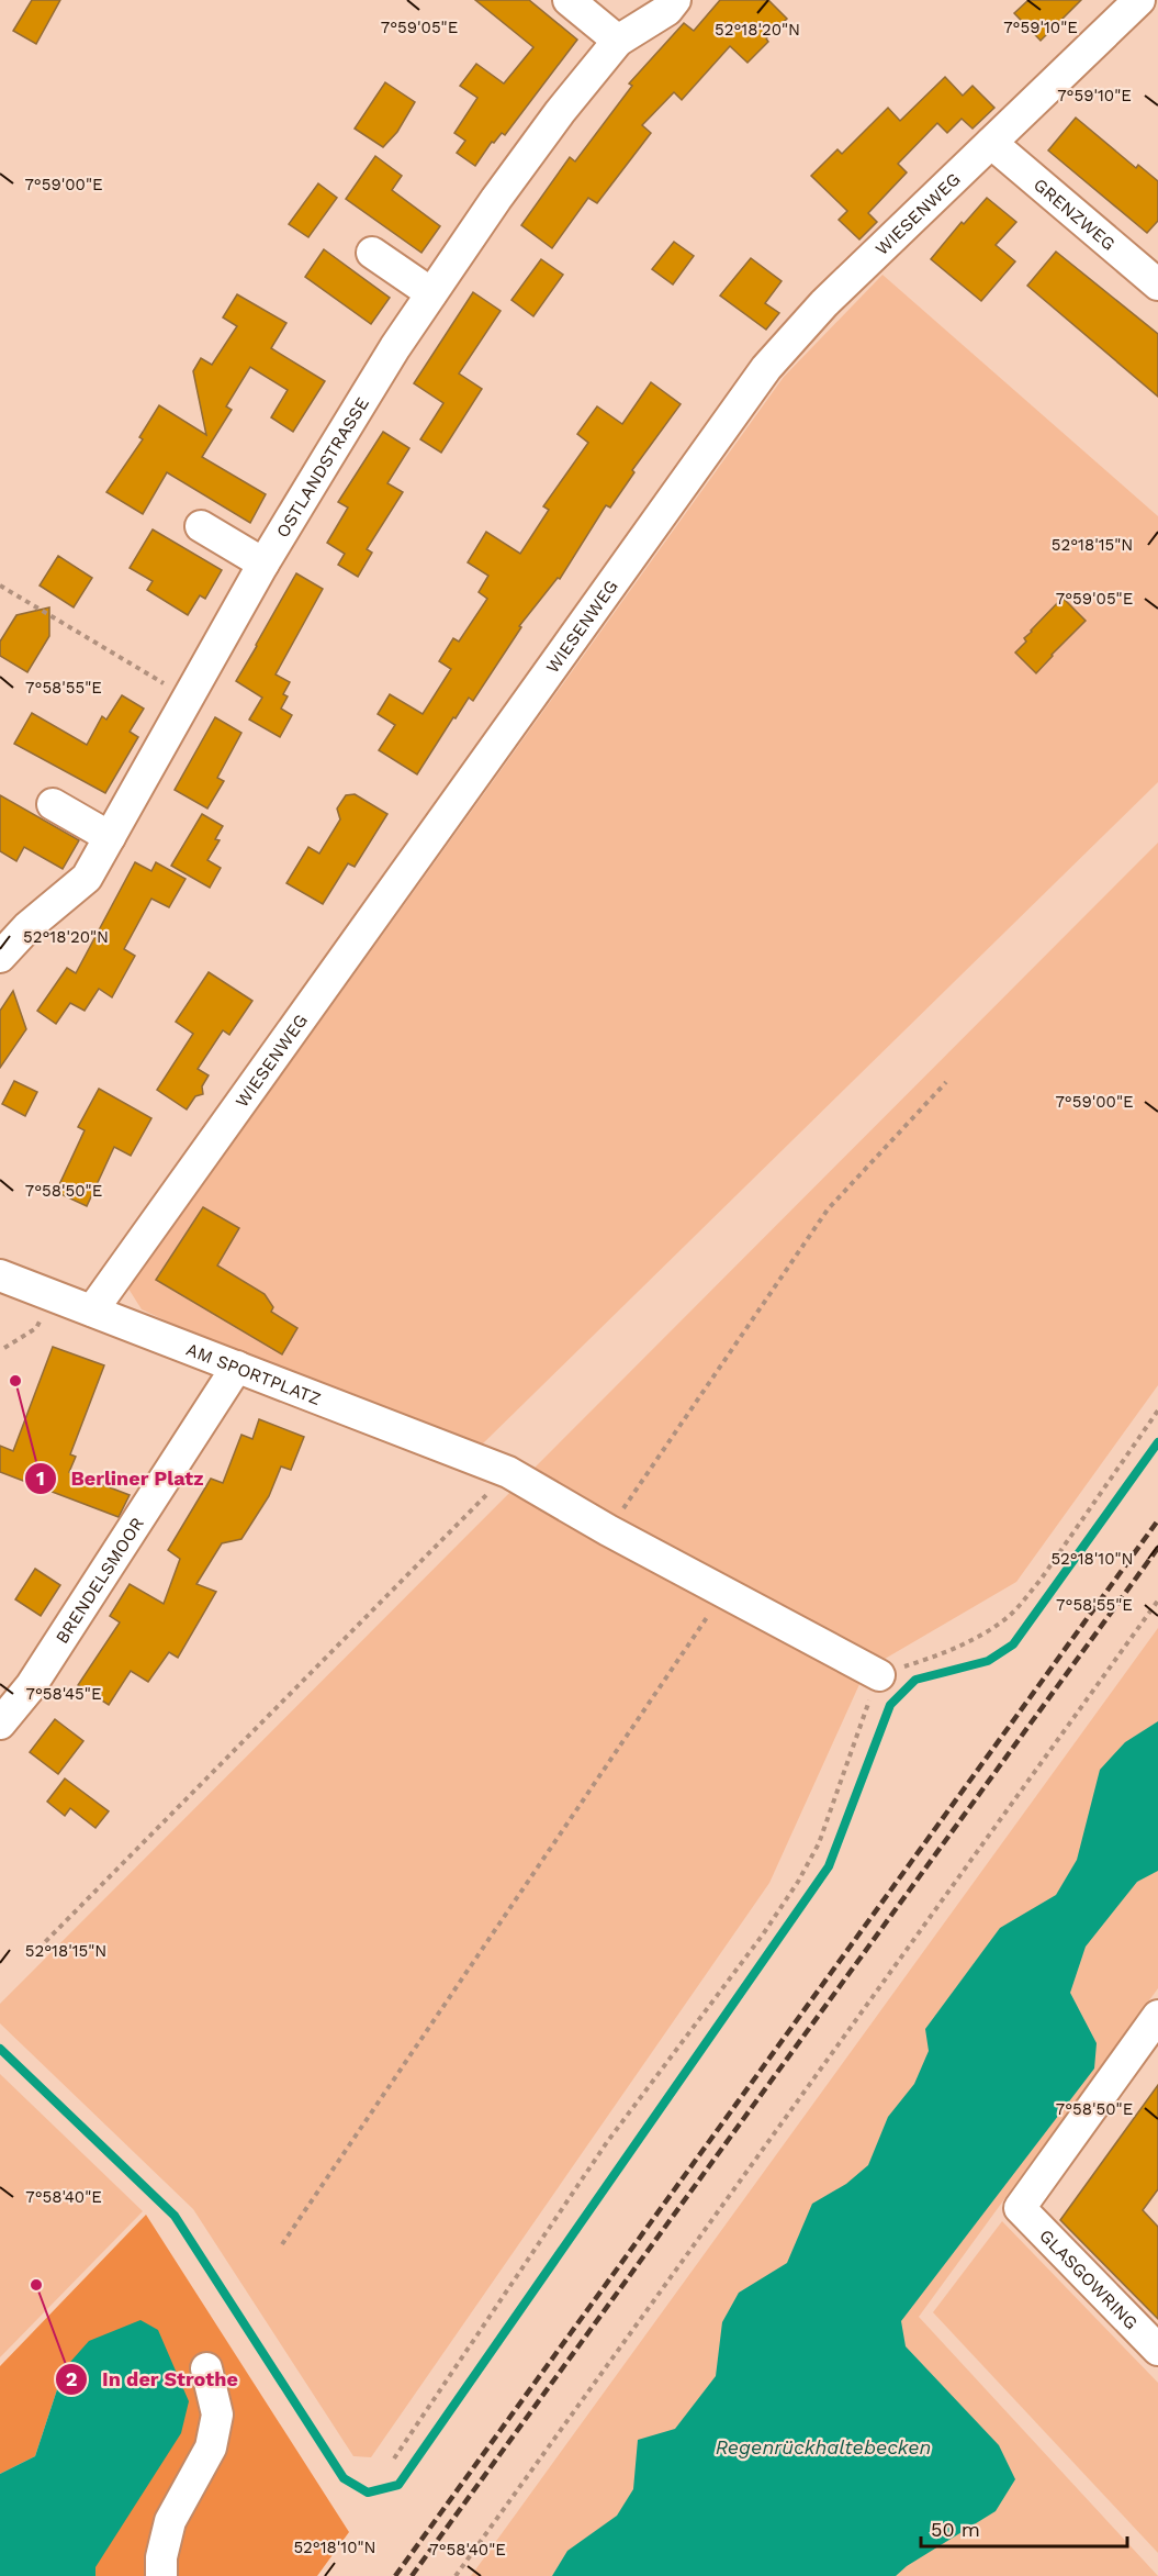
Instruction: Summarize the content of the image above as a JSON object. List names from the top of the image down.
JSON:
{
  "streets": {
    "street": [
      "WIESENWEG",
      "GRENZWEG",
      "OSTLANDSTRASSE",
      "AM SPORTPLATZ",
      "BRENDELSMOOR",
      "GLASGOWRING"
    ]
  },
  "crossings": [
    ["WIESENWEG", "GRENZWEG"],
    ["WIESENWEG", "AM SPORTPLATZ"],
    ["AM SPORTPLATZ", "BRENDELSMOOR"]
  ],
  "water": ["Regenrückhaltebecken"],
  "places": ["Berliner Platz", "In der Strothe"],
  "scale_bar": "50 m",
  "coordinates": [
    "7°59'05\"E",
    "7°59'10\"E",
    "52°18'20\"N",
    "7°59'00\"E",
    "52°18'15\"N",
    "7°58'55\"E",
    "7°58'50\"E",
    "52°18'10\"N",
    "7°58'45\"E",
    "7°58'40\"E"
  ]
}
